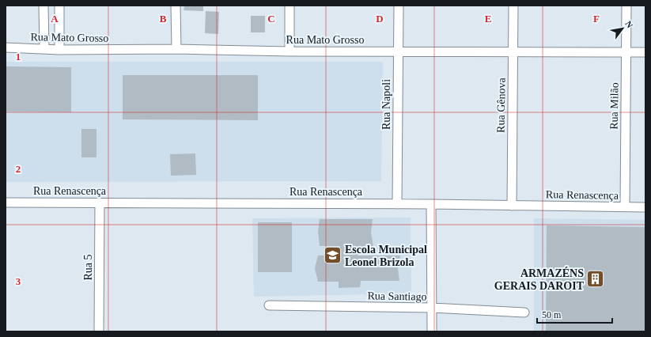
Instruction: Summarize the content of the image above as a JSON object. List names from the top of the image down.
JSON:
{
  "streets": {
    "street": [
      "Rua Mato Grosso",
      "Rua Napoli",
      "Rua Gênova",
      "Rua Milão",
      "Rua Renascença",
      "Rua 5",
      "Rua Santiago"
    ]
  },
  "crossings": [
    ["Rua Mato Grosso", "Rua Napoli"],
    ["Rua Mato Grosso", "Rua Gênova"],
    ["Rua Mato Grosso", "Rua Milão"],
    ["Rua Napoli", "Rua Renascença"],
    ["Rua Gênova", "Rua Renascença"],
    ["Rua Milão", "Rua Renascença"],
    ["Rua Renascença", "Rua 5"]
  ],
  "places": {
    "school or university": ["Escola Municipal Leonel Brizola"],
    "building": ["ARMAZÉNS GERAIS DAROIT"]
  },
  "scale_bar": "50 m",
  "north": "top right",
  "grid": {
    "columns": [
      "A",
      "B",
      "C",
      "D",
      "E",
      "F"
    ],
    "rows": ["1", "2", "3"]
  }
}
